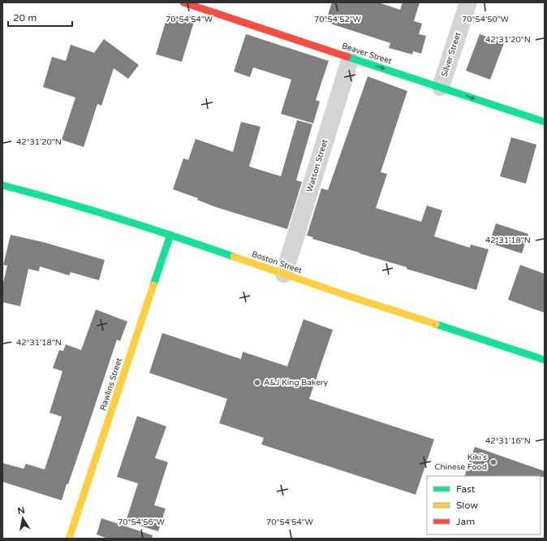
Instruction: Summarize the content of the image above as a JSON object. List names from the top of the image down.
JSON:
{
  "streets": {
    "street": [
      "Beaver Street",
      "Silver Street",
      "Watson Street",
      "Boston Street",
      "Rawlins Street"
    ]
  },
  "crossings": [
    ["Beaver Street", "Silver Street"],
    ["Beaver Street", "Watson Street"],
    ["Watson Street", "Boston Street"],
    ["Boston Street", "Rawlins Street"]
  ],
  "one_way": ["Beaver Street"],
  "places": ["A&J King Bakery", "Kiki's Chinese Food"],
  "legend": ["Fast", "Slow", "Jam"],
  "scale_bar": "20 m",
  "north": "top",
  "coordinates": [
    "70°54'54\"W",
    "70°54'52\"W",
    "70°54'50\"W",
    "42°31'20\"N",
    "42°31'18\"N",
    "42°31'16\"N",
    "70°54'56\"W"
  ]
}
